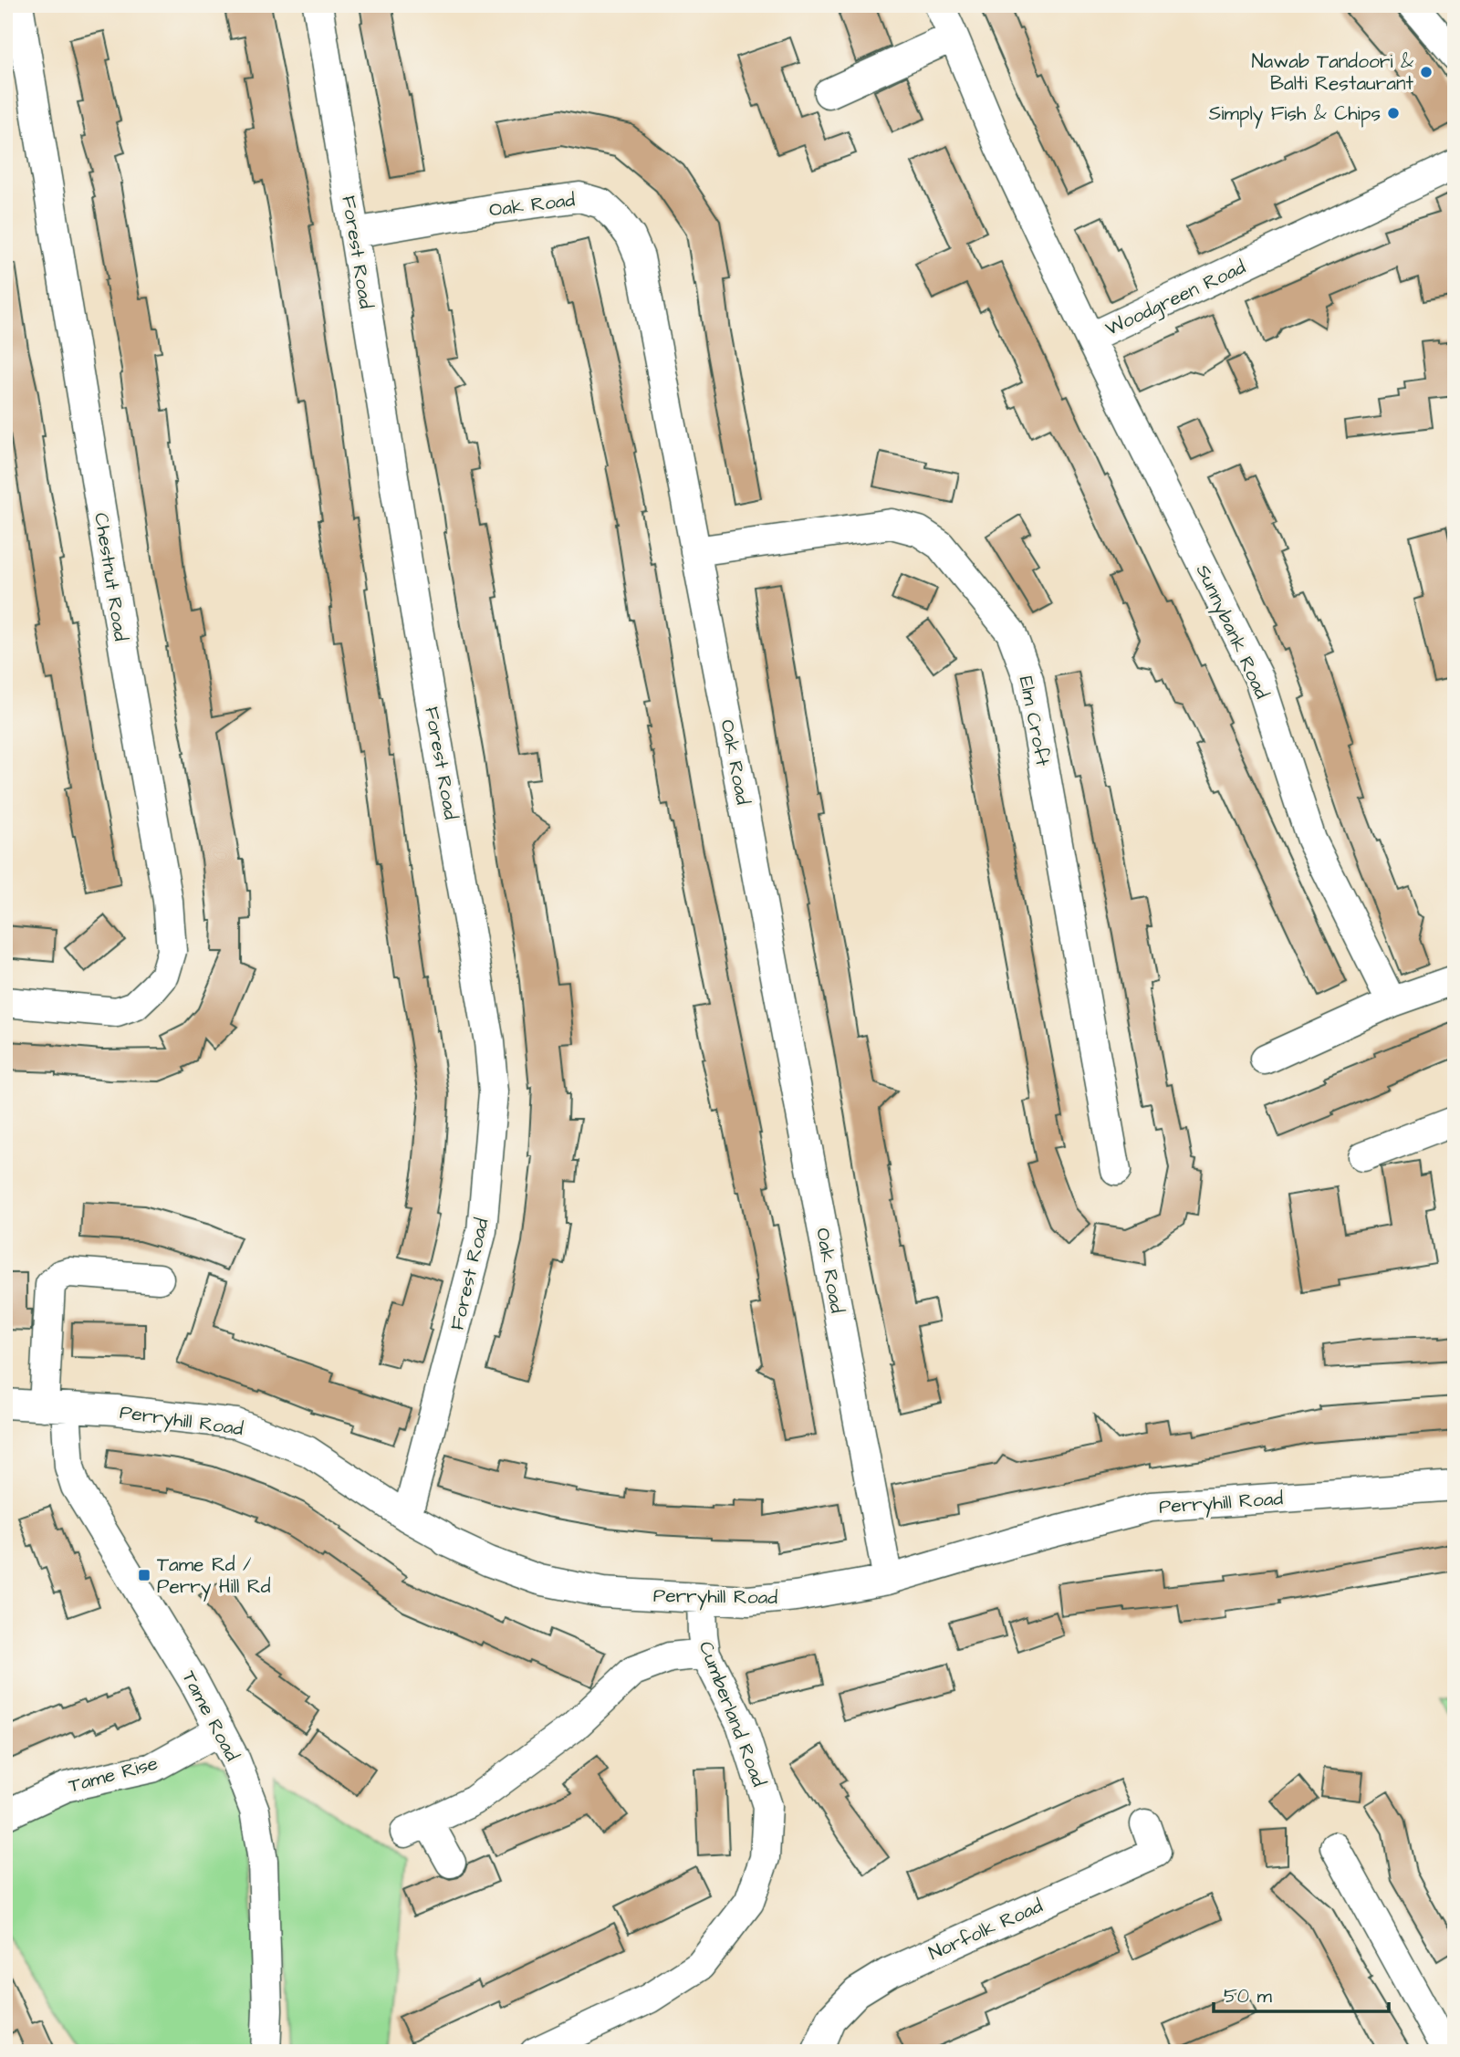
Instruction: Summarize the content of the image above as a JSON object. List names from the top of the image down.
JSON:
{
  "streets": {
    "street": [
      "Oak Road",
      "Forest Road",
      "Woodgreen Road",
      "Chestnut Road",
      "Sunnybank Road",
      "Elm Croft",
      "Perryhill Road",
      "Cumberland Road",
      "Tame Road",
      "Tame Rise",
      "Norfolk Road"
    ]
  },
  "crossings": [
    ["Oak Road", "Forest Road"],
    ["Oak Road", "Elm Croft"],
    ["Oak Road", "Perryhill Road"],
    ["Forest Road", "Perryhill Road"],
    ["Woodgreen Road", "Sunnybank Road"],
    ["Perryhill Road", "Cumberland Road"],
    ["Perryhill Road", "Tame Road"],
    ["Tame Road", "Tame Rise"]
  ],
  "places": {
    "other": ["Nawab Tandoori & Balti Restaurant", "Simply Fish & Chips"],
    "transit": ["Tame Rd / Perry Hill Rd"]
  },
  "scale_bar": "50 m"
}
